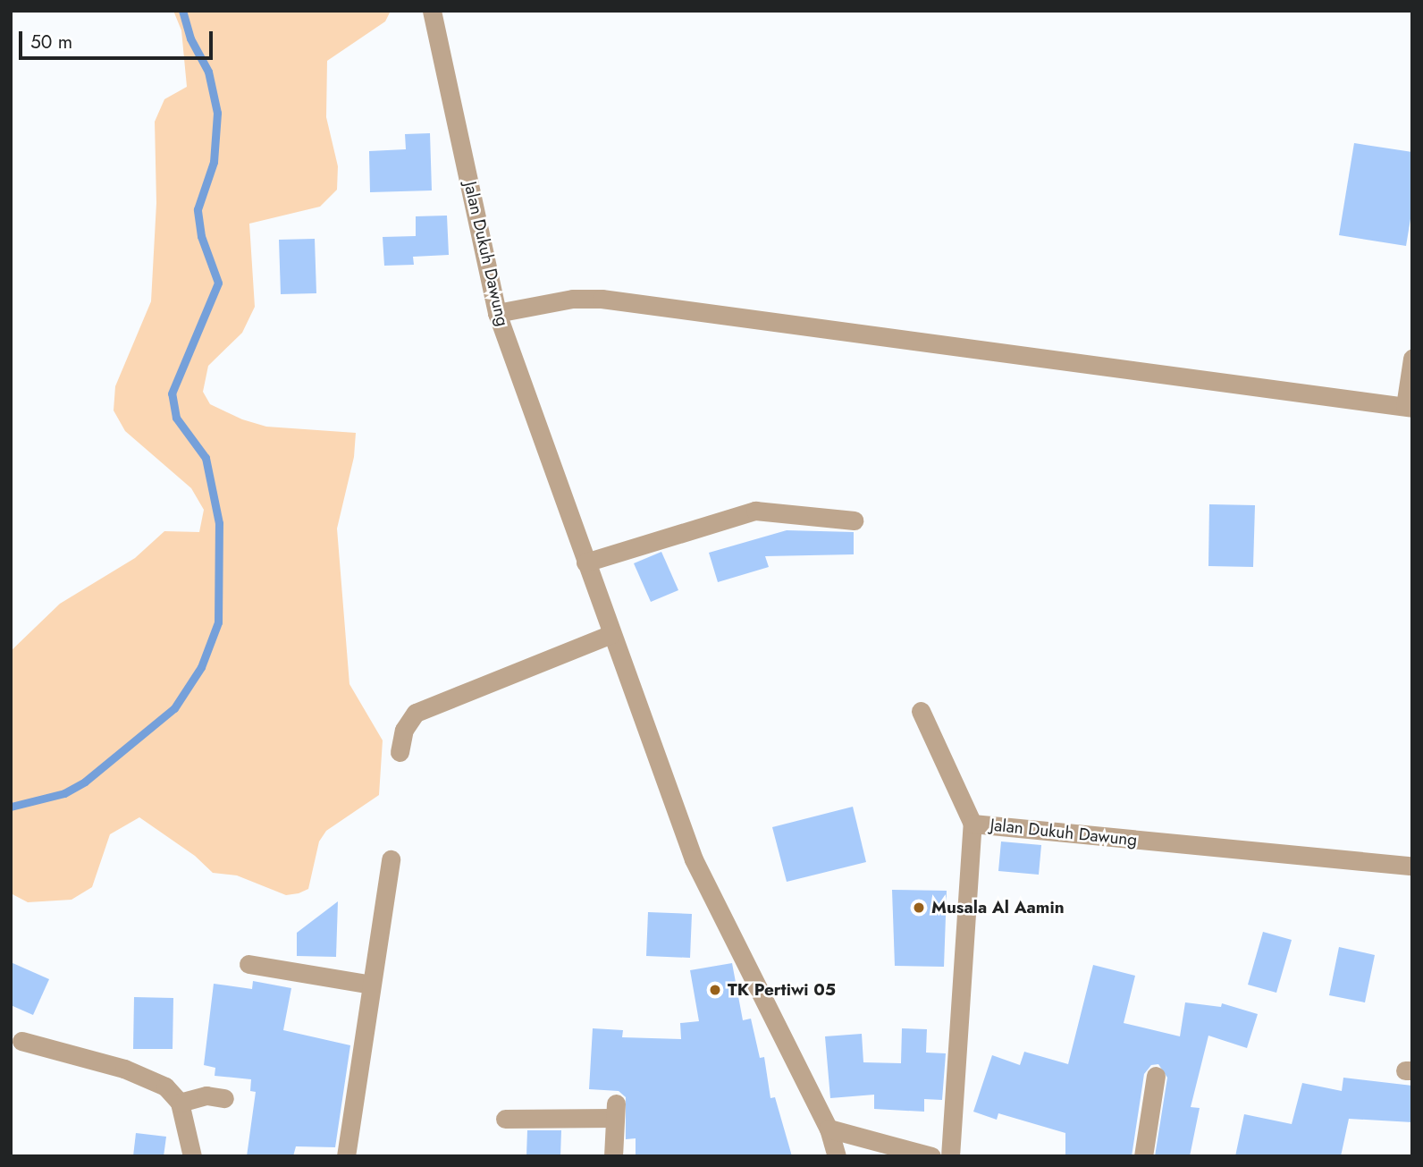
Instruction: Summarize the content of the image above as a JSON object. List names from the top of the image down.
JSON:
{
  "streets": {
    "street": ["Jalan Dukuh Dawung"]
  },
  "places": ["Musala Al Aamin", "TK Pertiwi 05"],
  "scale_bar": "50 m"
}
